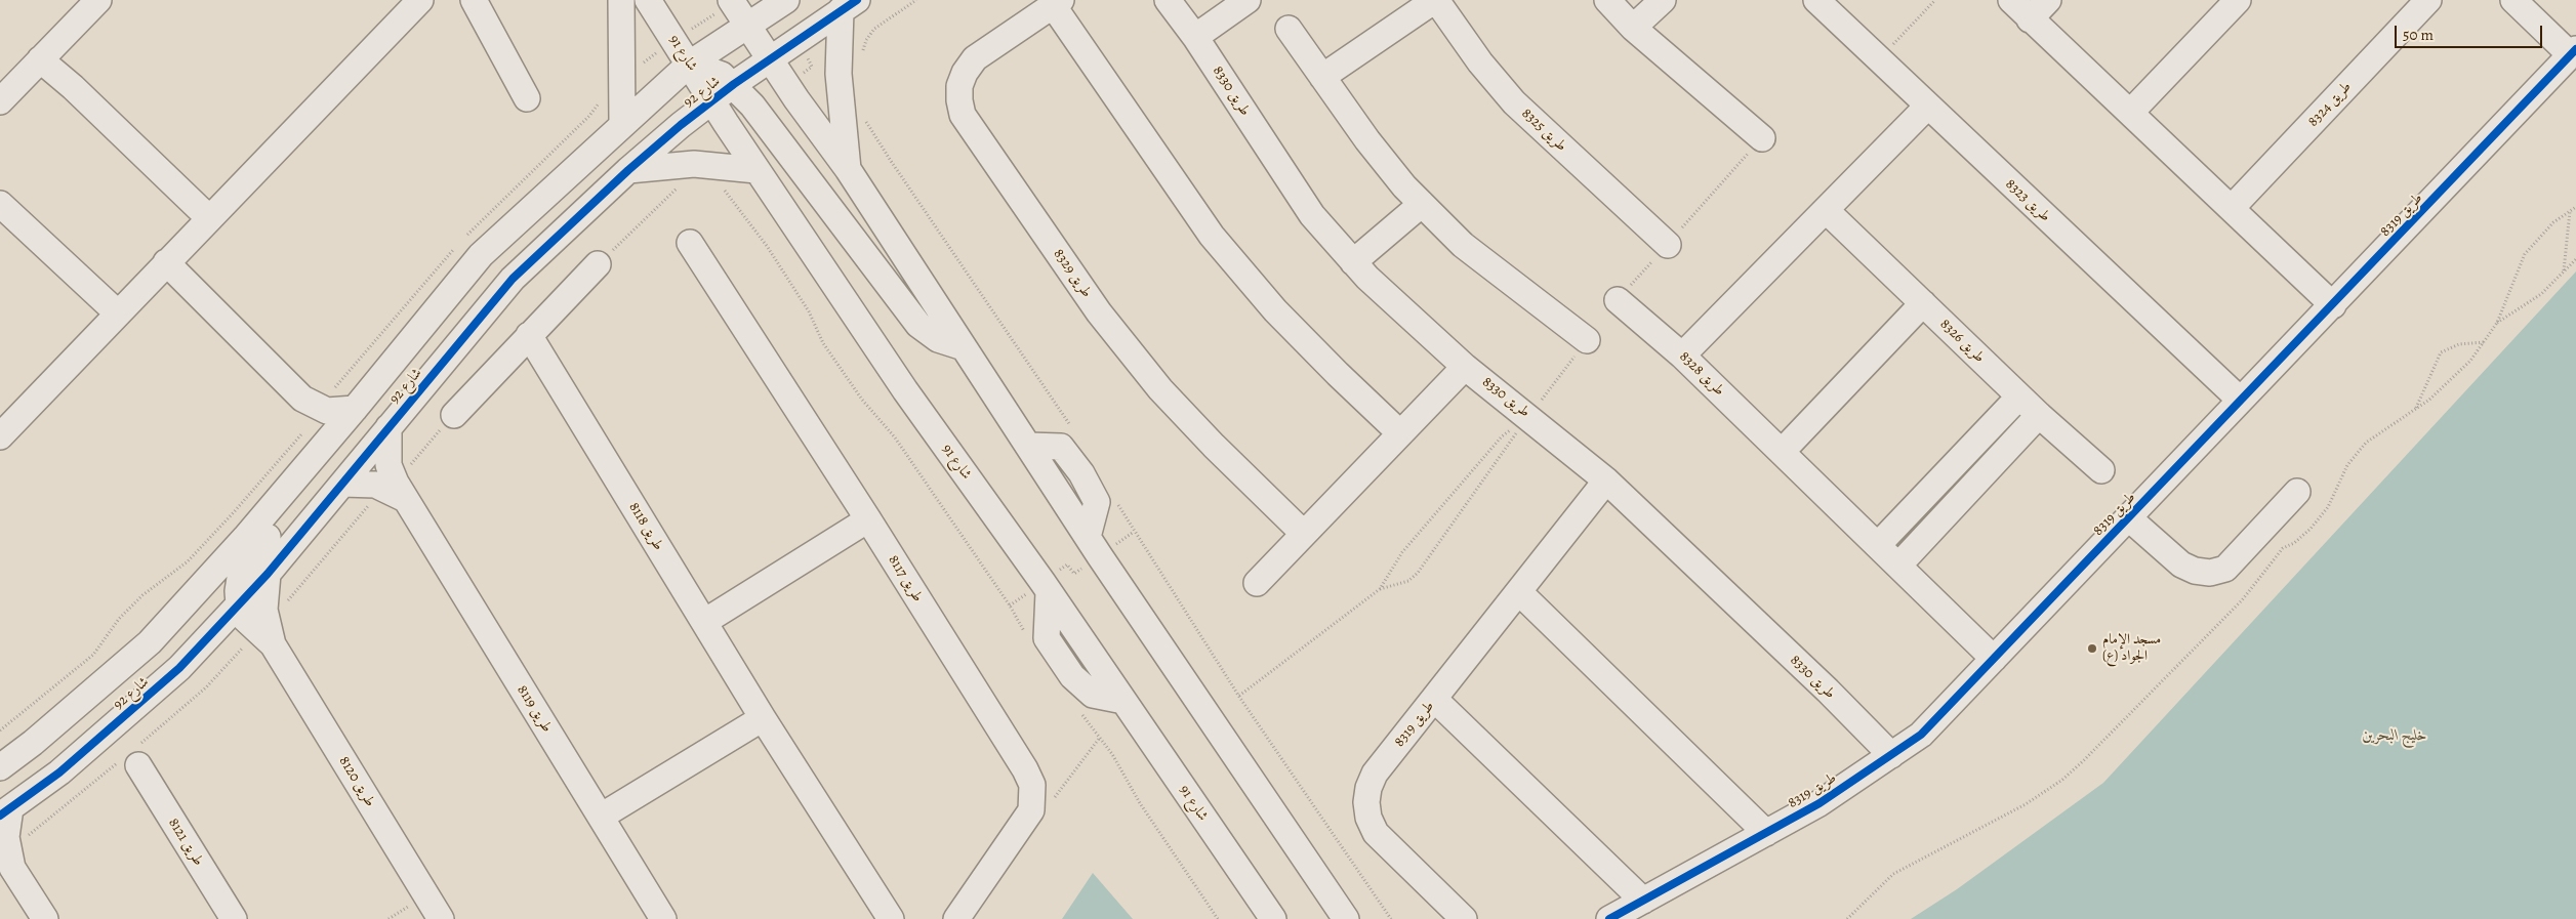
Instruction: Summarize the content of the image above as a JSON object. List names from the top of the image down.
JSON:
{
  "streets": {
    "street": [
      "شارع 91",
      "طريق 8330",
      "شارع 92",
      "طريق 8324",
      "طريق 8325",
      "طريق 8323",
      "طريق 8319",
      "طريق 8329",
      "طريق 8326",
      "طريق 8328",
      "طريق 8118",
      "طريق 8117",
      "طريق 8119",
      "طريق 8120",
      "طريق 8121"
    ]
  },
  "crossings": [
    ["شارع 91", "شارع 92"],
    ["طريق 8330", "طريق 8319"],
    ["شارع 92", "طريق 8119"],
    ["شارع 92", "طريق 8120"],
    ["طريق 8323", "طريق 8319"],
    ["طريق 8319", "طريق 8328"]
  ],
  "water": ["خليج البحرين"],
  "places": ["مسجد الإمام الجواد (ع)"],
  "scale_bar": "50 m"
}
